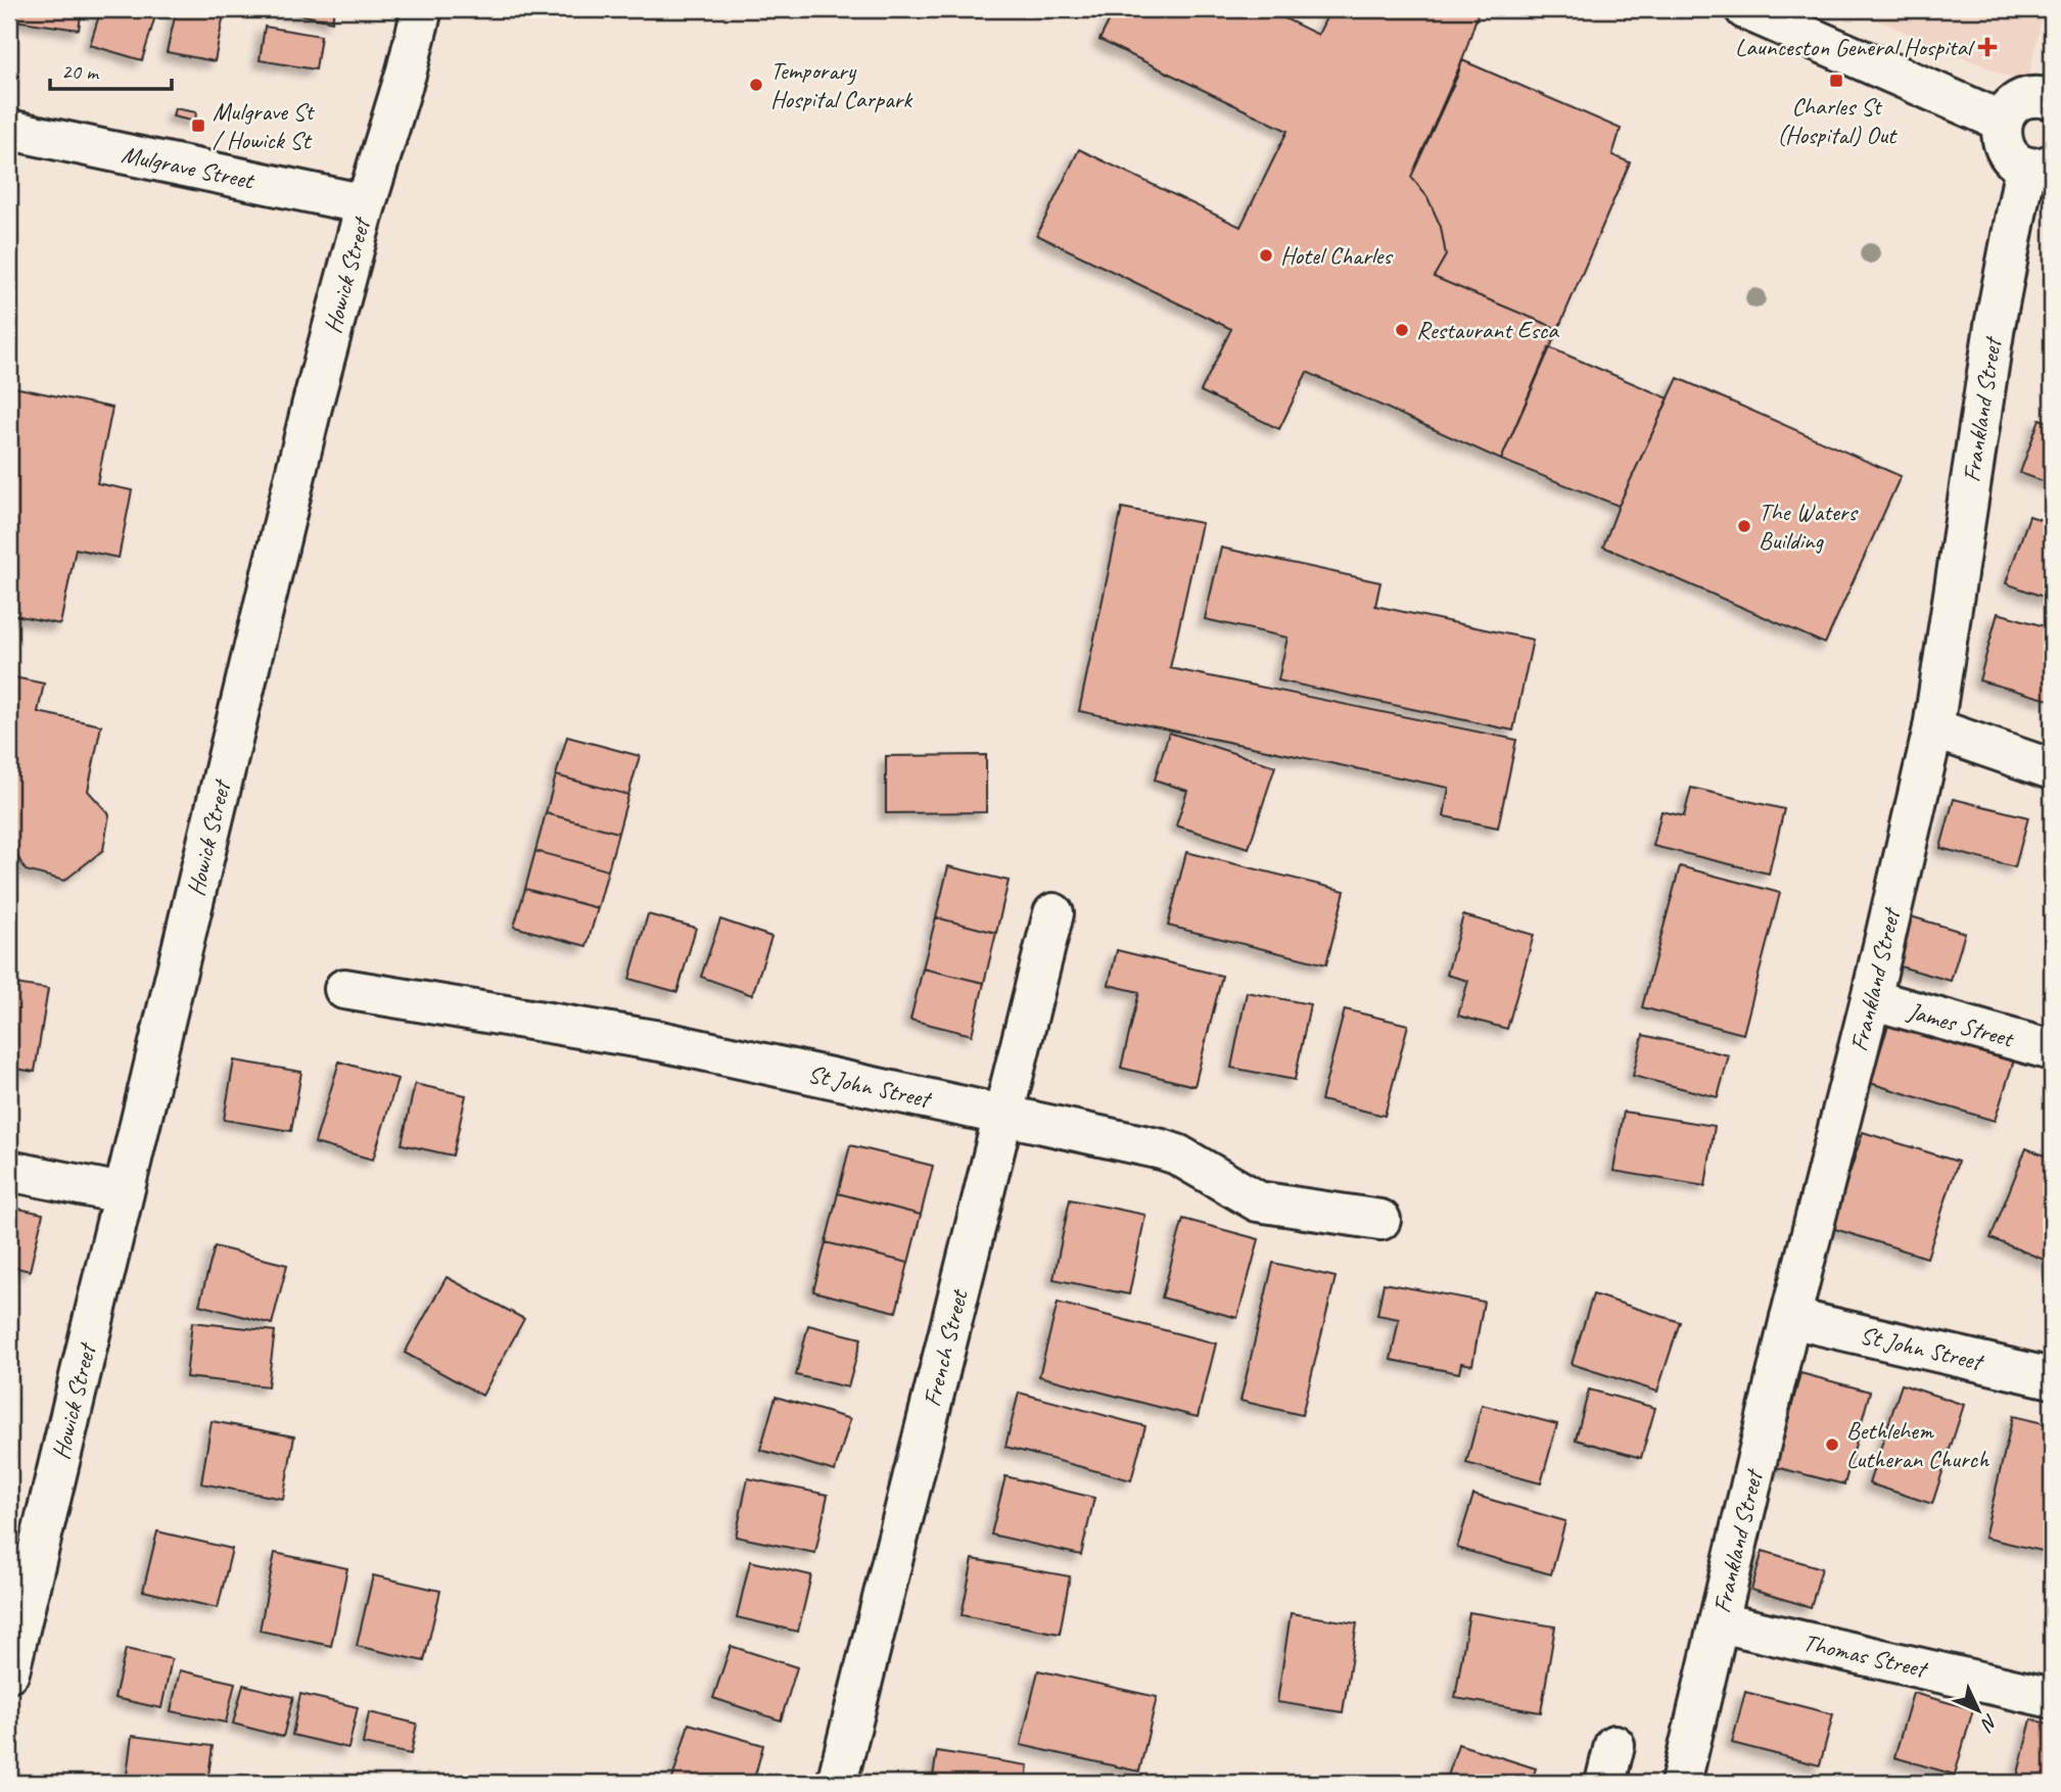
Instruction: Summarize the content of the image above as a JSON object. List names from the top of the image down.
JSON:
{
  "streets": {
    "street": [
      "Mulgrave Street",
      "Howick Street",
      "Frankland Street",
      "James Street",
      "St John Street",
      "French Street",
      "Thomas Street"
    ]
  },
  "crossings": [
    ["Mulgrave Street", "Howick Street"],
    ["Frankland Street", "James Street"],
    ["Frankland Street", "St John Street"],
    ["Frankland Street", "Thomas Street"],
    ["St John Street", "French Street"]
  ],
  "places": {
    "health": ["Launceston General Hospital"],
    "transit": ["Charles St (Hospital) Out", "Mulgrave St / Howick St"],
    "other": [
      "Temporary Hospital Carpark",
      "Hotel Charles",
      "Restaurant Esca",
      "The Waters Building",
      "Bethlehem Lutheran Church"
    ]
  },
  "scale_bar": "20 m",
  "north": "bottom right"
}
